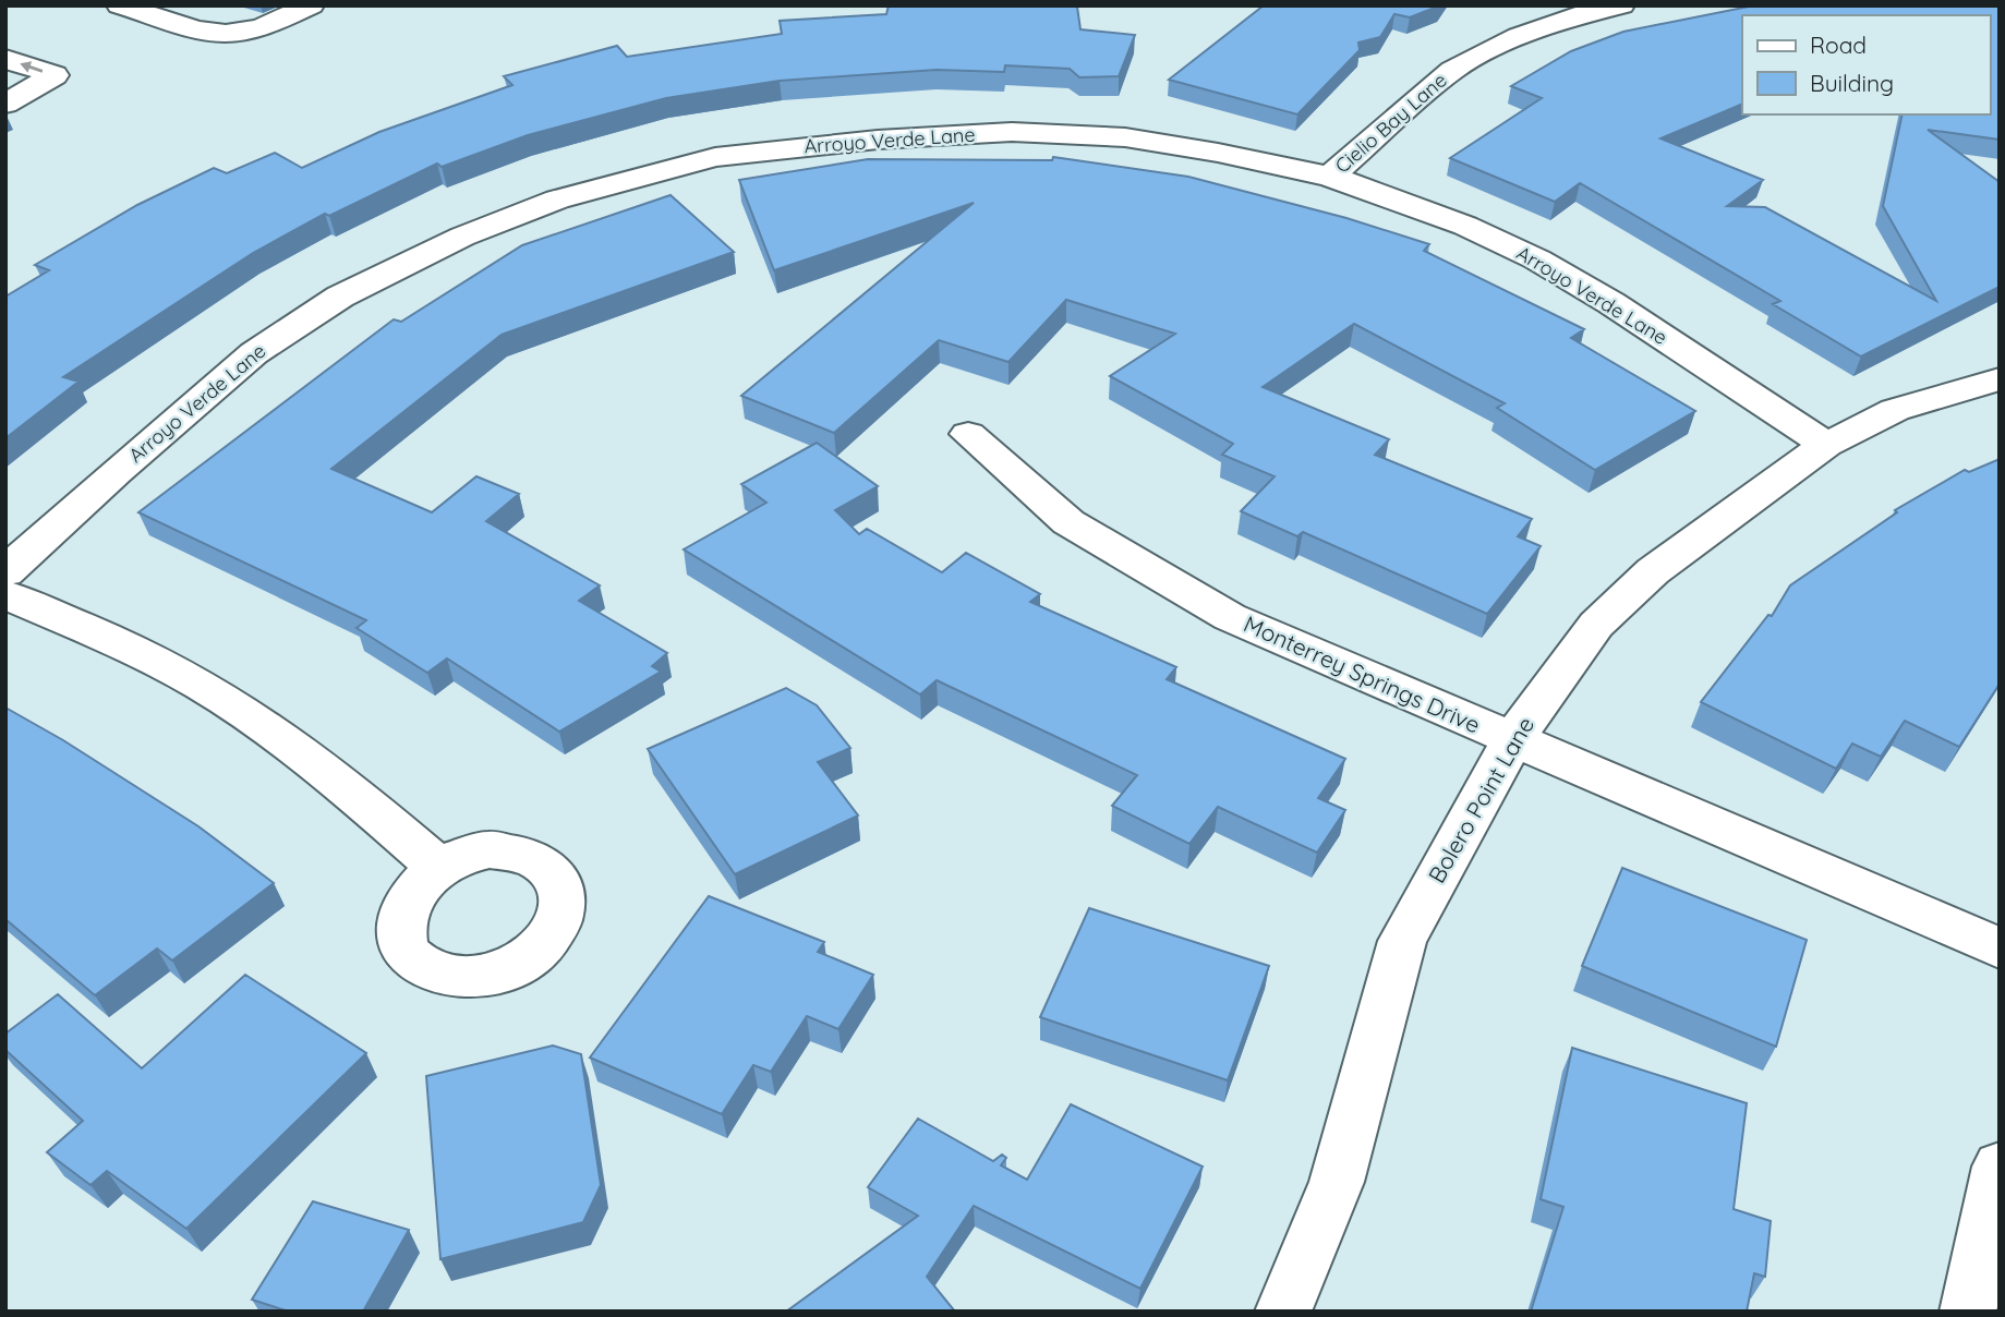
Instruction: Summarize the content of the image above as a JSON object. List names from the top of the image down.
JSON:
{
  "streets": {
    "street": [
      "Cielio Bay Lane",
      "Arroyo Verde Lane",
      "Monterrey Springs Drive",
      "Bolero Point Lane"
    ]
  },
  "crossings": [
    ["Cielio Bay Lane", "Arroyo Verde Lane"],
    ["Arroyo Verde Lane", "Bolero Point Lane"],
    ["Monterrey Springs Drive", "Bolero Point Lane"]
  ],
  "legend": ["Road", "Building"]
}
